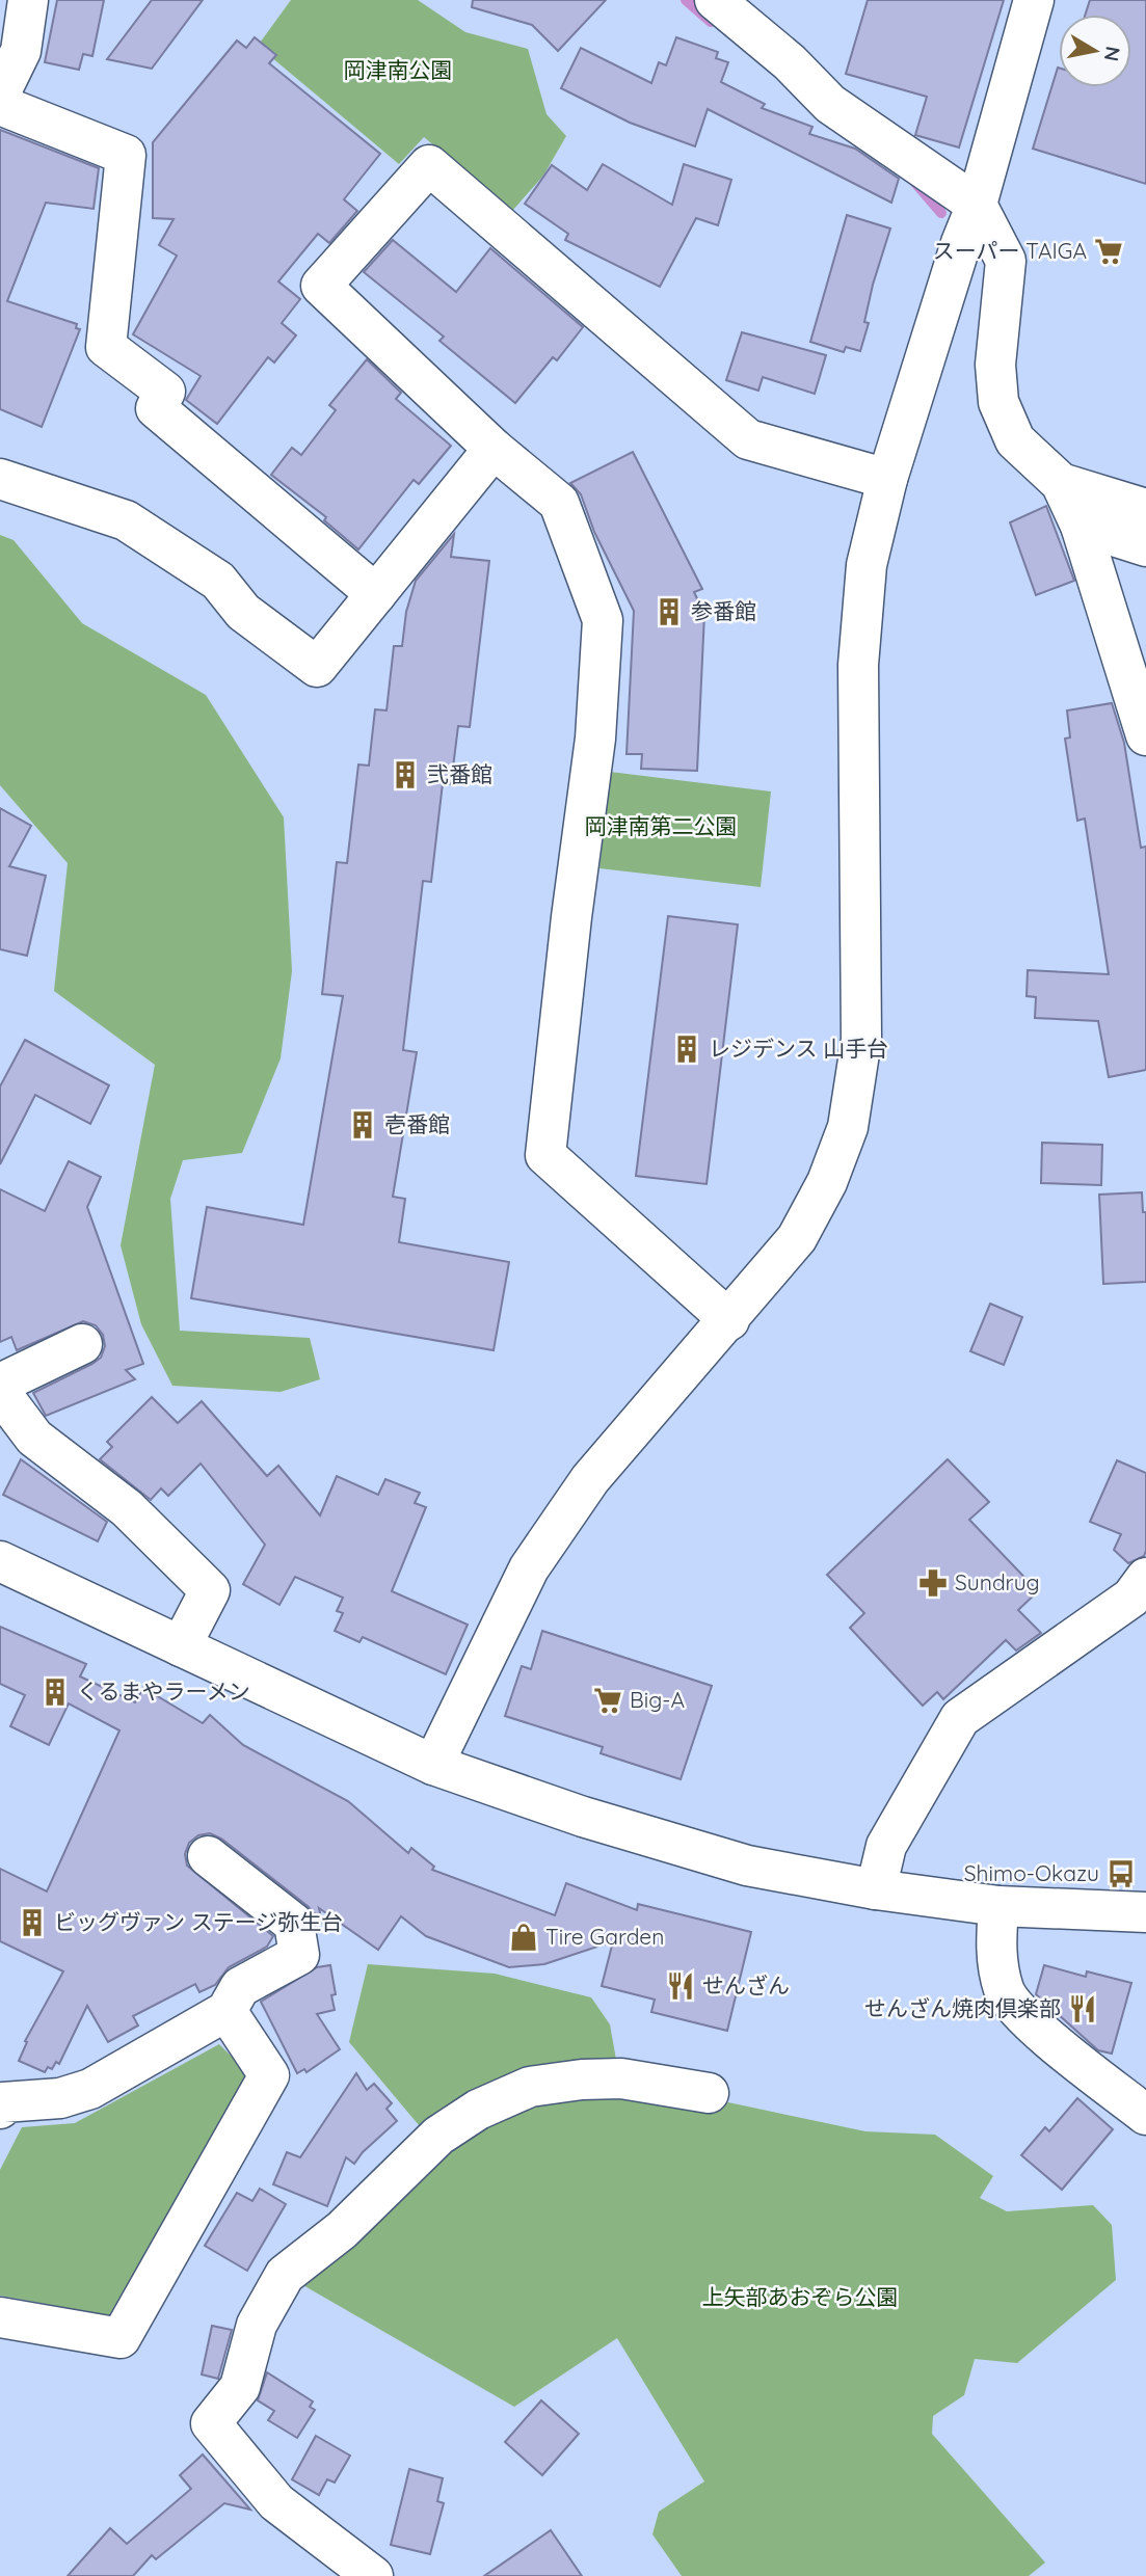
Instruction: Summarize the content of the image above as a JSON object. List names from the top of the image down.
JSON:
{
  "parks": ["岡津南公園", "岡津南第二公園", "上矢部あおぞら公園"],
  "places": {
    "supermarket": ["スーパー TAIGA", "Big-A"],
    "building": [
      "参番館",
      "弐番館",
      "レジデンス 山手台",
      "壱番館",
      "くるまやラーメン",
      "ビッグヴァン ステージ弥生台"
    ],
    "pharmacy": ["Sundrug"],
    "bus stop": ["Shimo-Okazu"],
    "shop": ["Tire Garden"],
    "restaurant": ["せんざん", "せんざん焼肉倶楽部"]
  },
  "north": "right"
}
